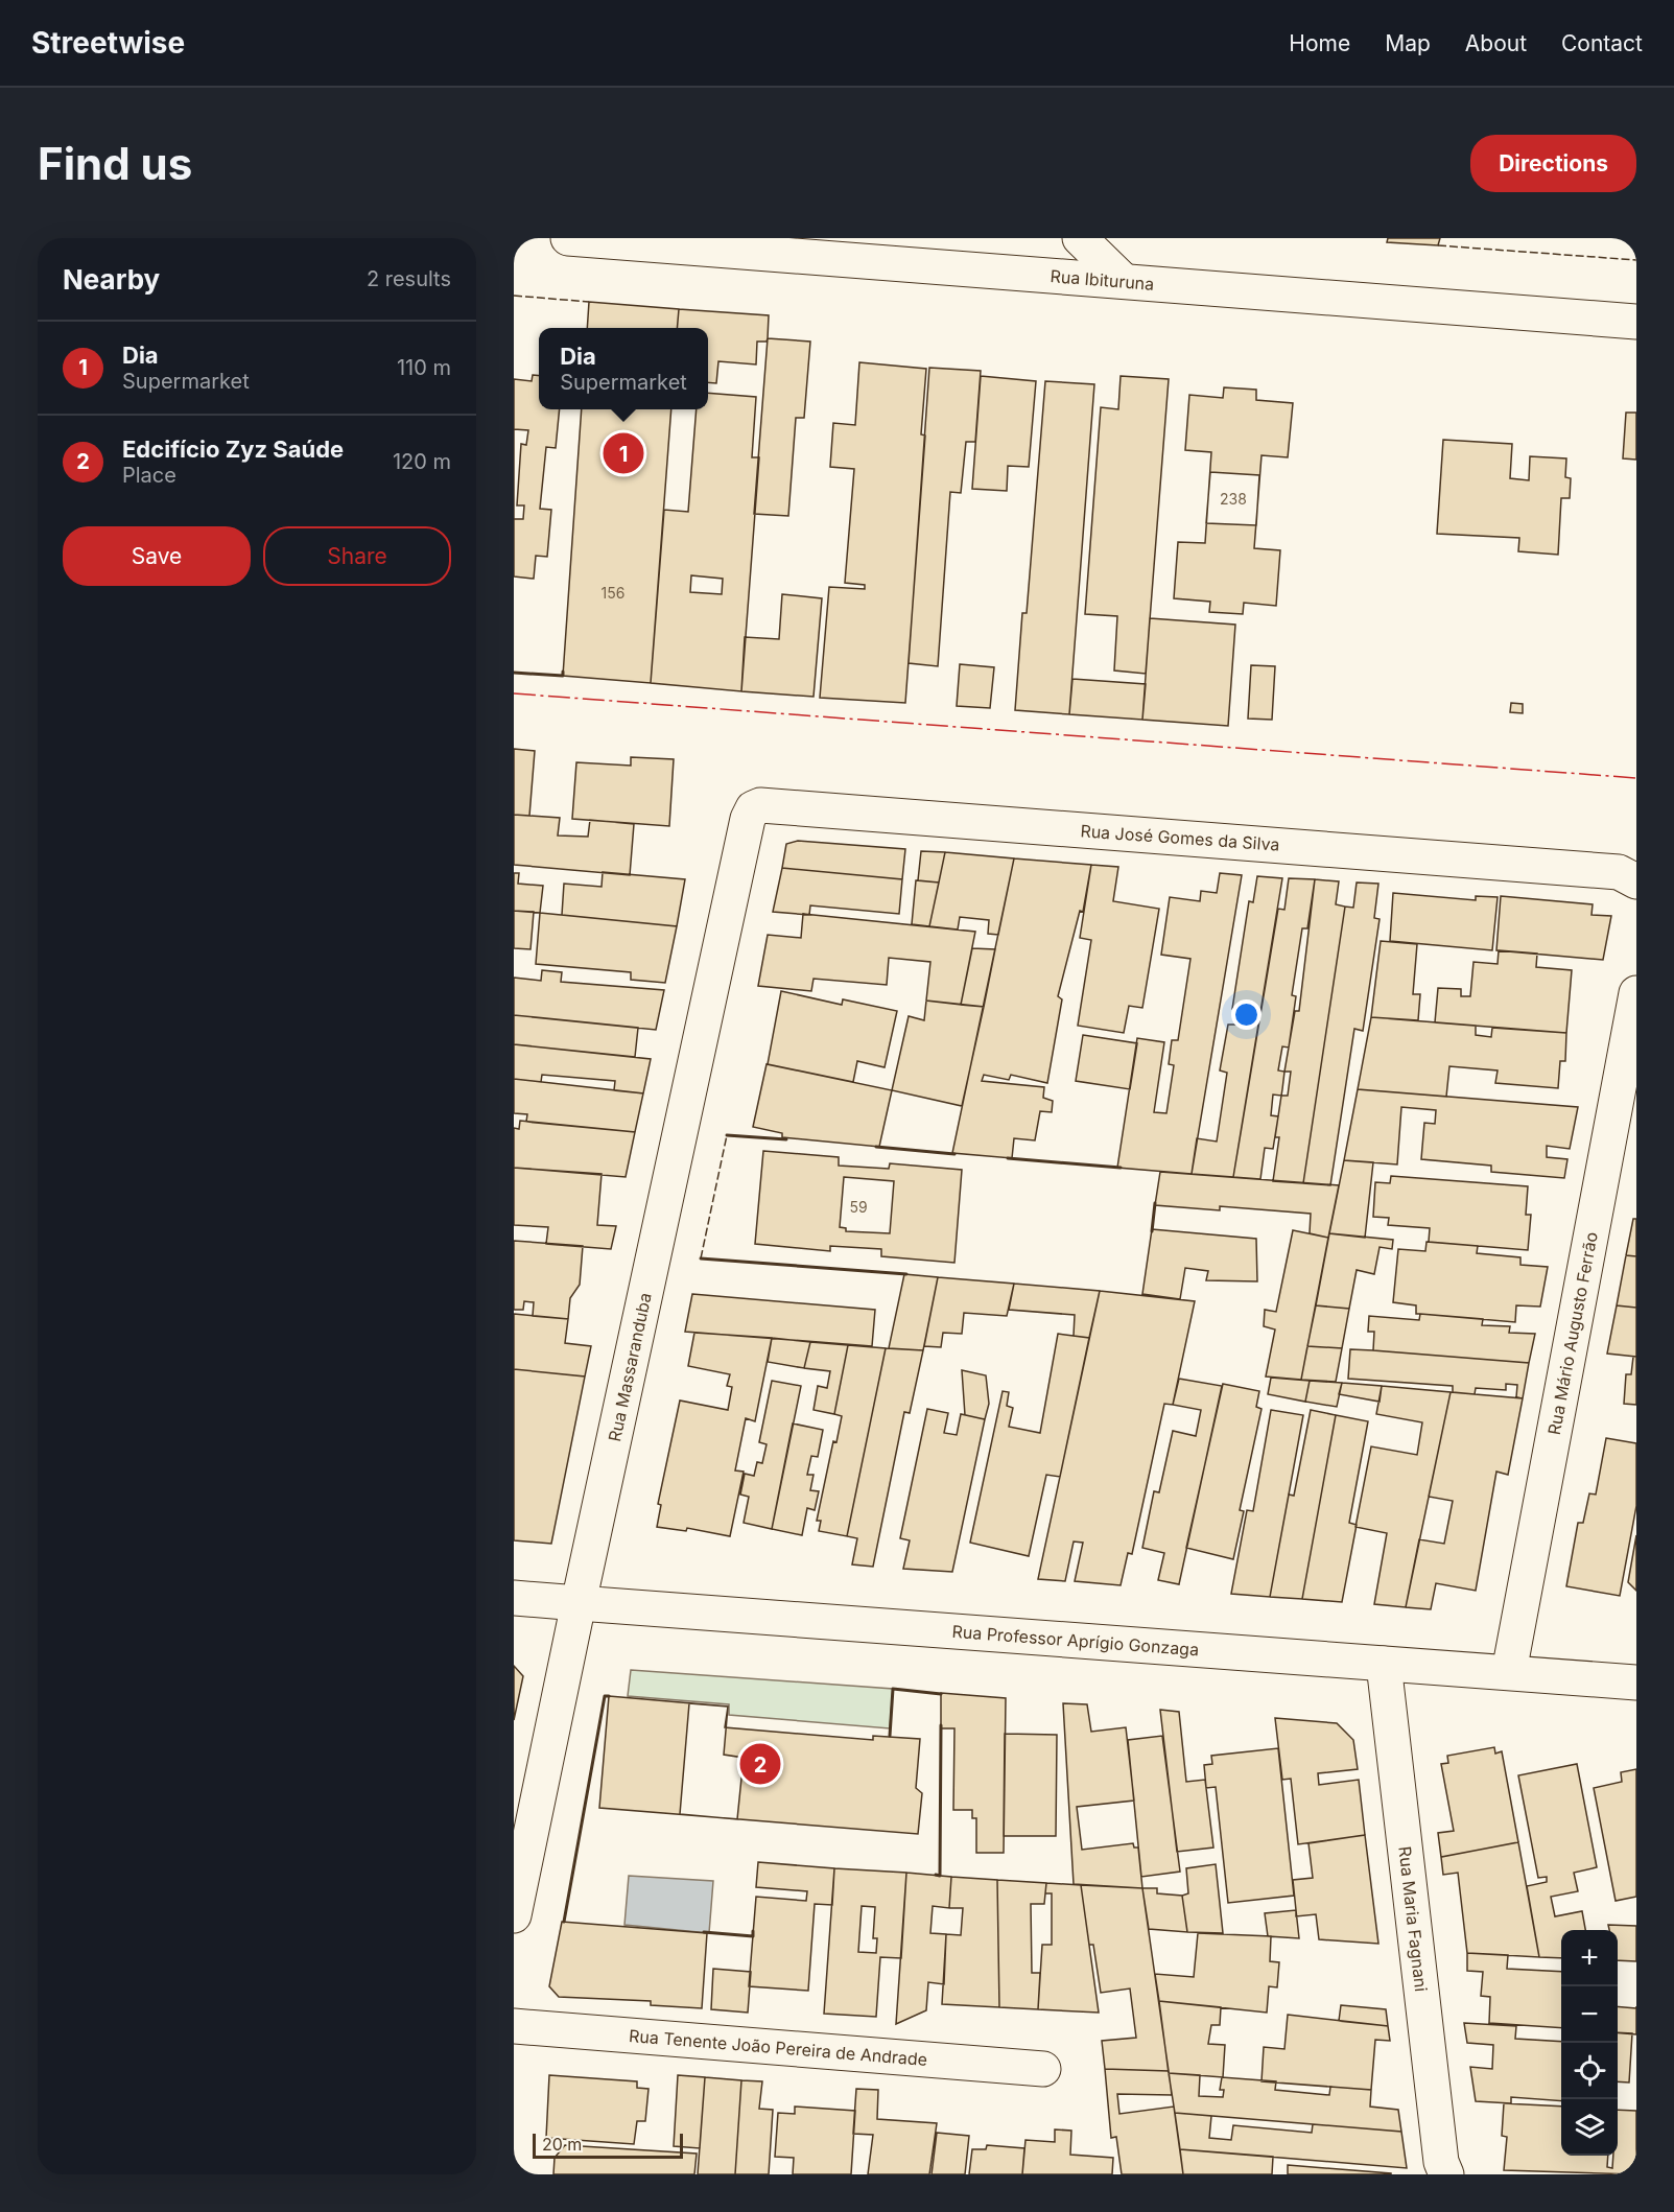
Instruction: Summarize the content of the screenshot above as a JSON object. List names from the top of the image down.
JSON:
{
  "streets": {
    "street": [
      "Rua Ibituruna",
      "Rua José Gomes da Silva",
      "Rua Mário Augusto Ferrão",
      "Rua Massaranduba",
      "Rua Professor Aprígio Gonzaga",
      "Rua Maria Fagnani",
      "Rua Tenente João Pereira de Andrade"
    ]
  },
  "crossings": [
    ["Rua José Gomes da Silva", "Rua Massaranduba"],
    ["Rua Mário Augusto Ferrão", "Rua Professor Aprígio Gonzaga"],
    ["Rua Massaranduba", "Rua Professor Aprígio Gonzaga"],
    ["Rua Professor Aprígio Gonzaga", "Rua Maria Fagnani"]
  ],
  "house_numbers": ["238", "156", "59"],
  "scale_bar": "20 m",
  "page": {
    "header": "Streetwise",
    "nav": [
      "Home",
      "Map",
      "About",
      "Contact"
    ],
    "buttons": [
      "Directions",
      ["Save", "Share"]
    ],
    "title": "Find us",
    "heading": ["Nearby", "2 results"],
    "list": [
      {
        "mark": "1",
        "name": "Dia",
        "note": "Supermarket",
        "value": "110 m"
      },
      {
        "mark": "2",
        "name": "Edcifício Zyz Saúde",
        "note": "Place",
        "value": "120 m"
      }
    ],
    "popup": ["Dia", "Supermarket"],
    "pins": ["1", "2"],
    "map_buttons": ["+", "−"],
    "scale": "20 m"
  }
}
